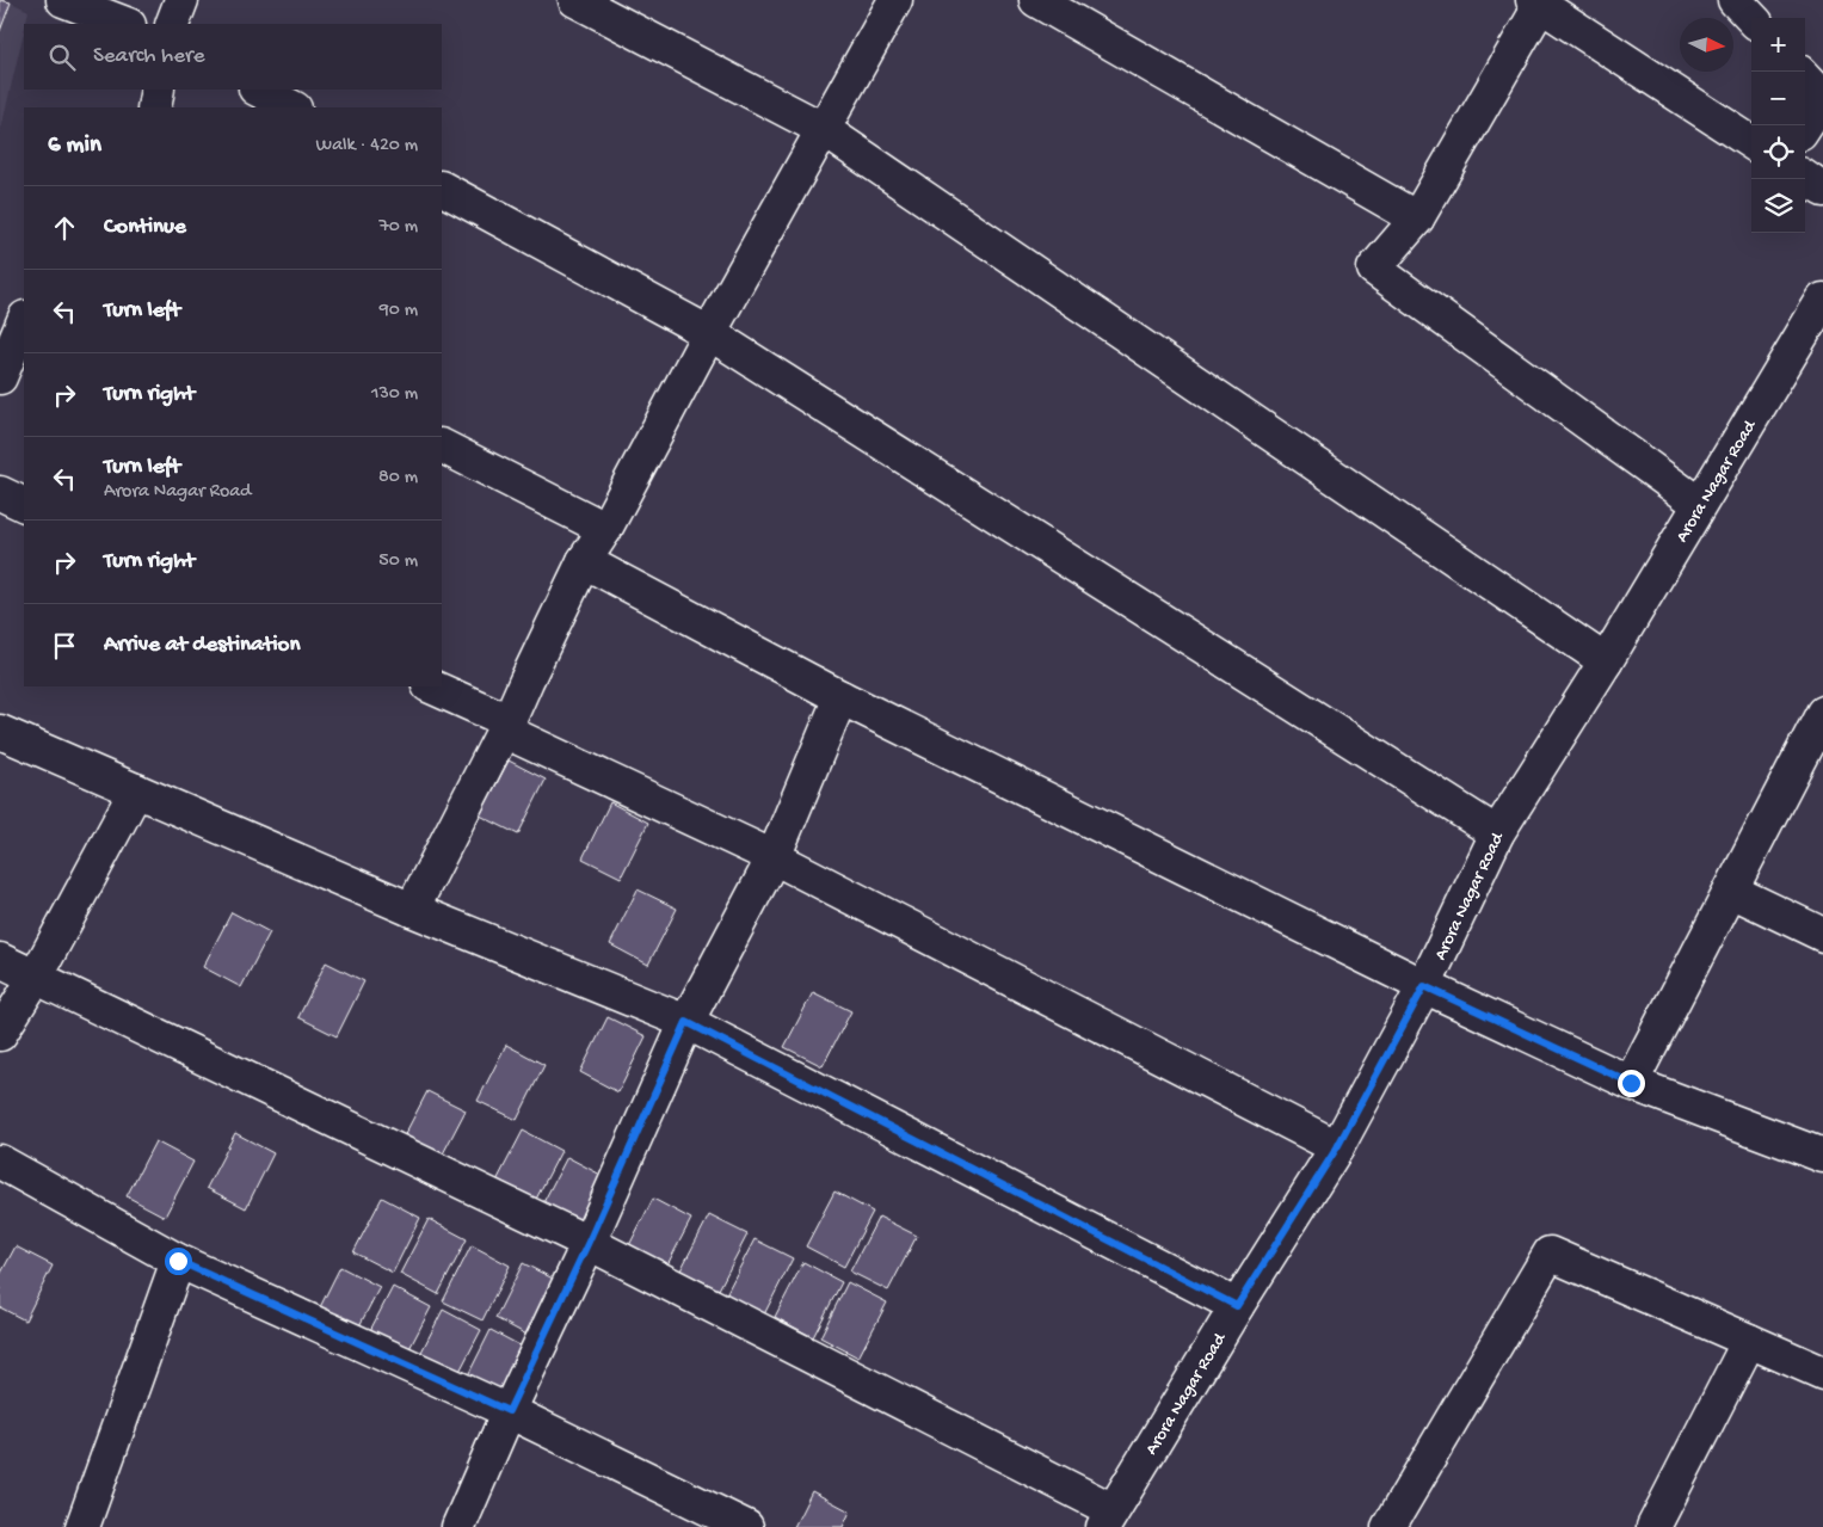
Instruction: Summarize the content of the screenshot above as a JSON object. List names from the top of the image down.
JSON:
{
  "streets": {
    "street": ["Arora Nagar Road"]
  },
  "north": "right",
  "page": {
    "map_buttons": ["+", "−"],
    "search": "Search here",
    "heading": ["6 min", "Walk · 420 m"],
    "list": [
      ["Continue", "70 m"],
      ["Turn left", "90 m"],
      ["Turn right", "130 m"],
      ["Turn left", "Arora Nagar Road", "80 m"],
      ["Turn right", "50 m"],
      "Arrive at destination"
    ]
  }
}
